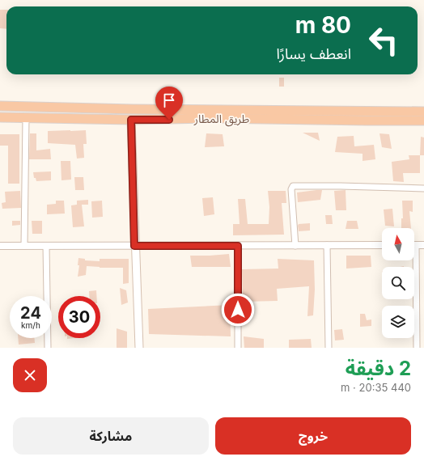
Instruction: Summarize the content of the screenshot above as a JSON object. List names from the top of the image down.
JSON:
{
  "streets": {
    "highway": ["طريق المطار"]
  },
  "north": "top",
  "page": {
    "turn": ["80 m", "انعطف يسارًا"],
    "speed": "24 km/h",
    "limit": "30",
    "heading": ["2 دقيقة", "440 m · 20:35"],
    "buttons": ["خروج", "مشاركة"]
  }
}
